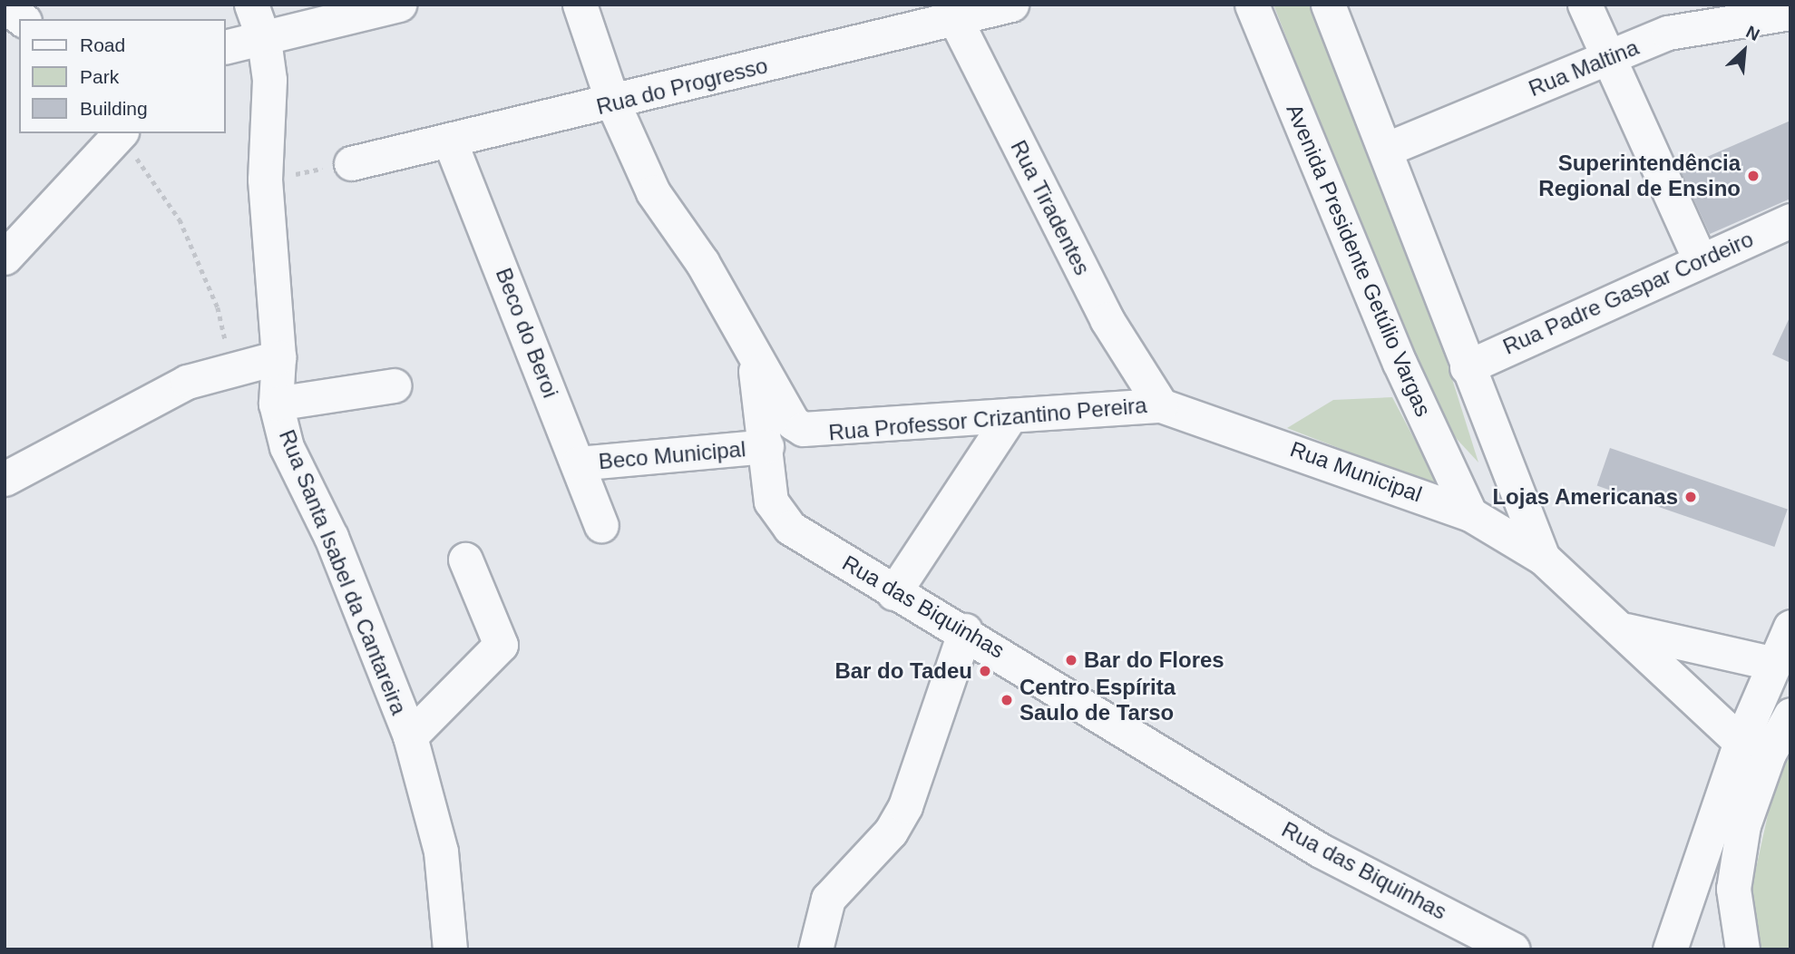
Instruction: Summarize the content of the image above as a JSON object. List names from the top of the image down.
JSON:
{
  "streets": {
    "street": [
      "Rua Maltina",
      "Rua do Progresso",
      "Rua Tiradentes",
      "Avenida Presidente Getúlio Vargas",
      "Rua Padre Gaspar Cordeiro",
      "Beco do Beroi",
      "Rua Professor Crizantino Pereira",
      "Beco Municipal",
      "Rua Municipal",
      "Rua Santa Isabel da Cantareira",
      "Rua das Biquinhas"
    ]
  },
  "crossings": [
    ["Rua do Progresso", "Rua Tiradentes"],
    ["Rua do Progresso", "Beco do Beroi"],
    ["Rua do Progresso", "Rua Professor Crizantino Pereira"],
    ["Rua Tiradentes", "Rua Professor Crizantino Pereira"],
    ["Rua Tiradentes", "Rua Municipal"],
    ["Avenida Presidente Getúlio Vargas", "Rua Municipal"],
    ["Beco do Beroi", "Beco Municipal"],
    ["Rua Professor Crizantino Pereira", "Rua Municipal"],
    ["Rua Professor Crizantino Pereira", "Rua das Biquinhas"],
    ["Beco Municipal", "Rua das Biquinhas"]
  ],
  "places": [
    "Superintendência Regional de Ensino",
    "Lojas Americanas",
    "Bar do Flores",
    "Bar do Tadeu",
    "Centro Espírita Saulo de Tarso"
  ],
  "legend": ["Road", "Park", "Building"],
  "north": "top right"
}
